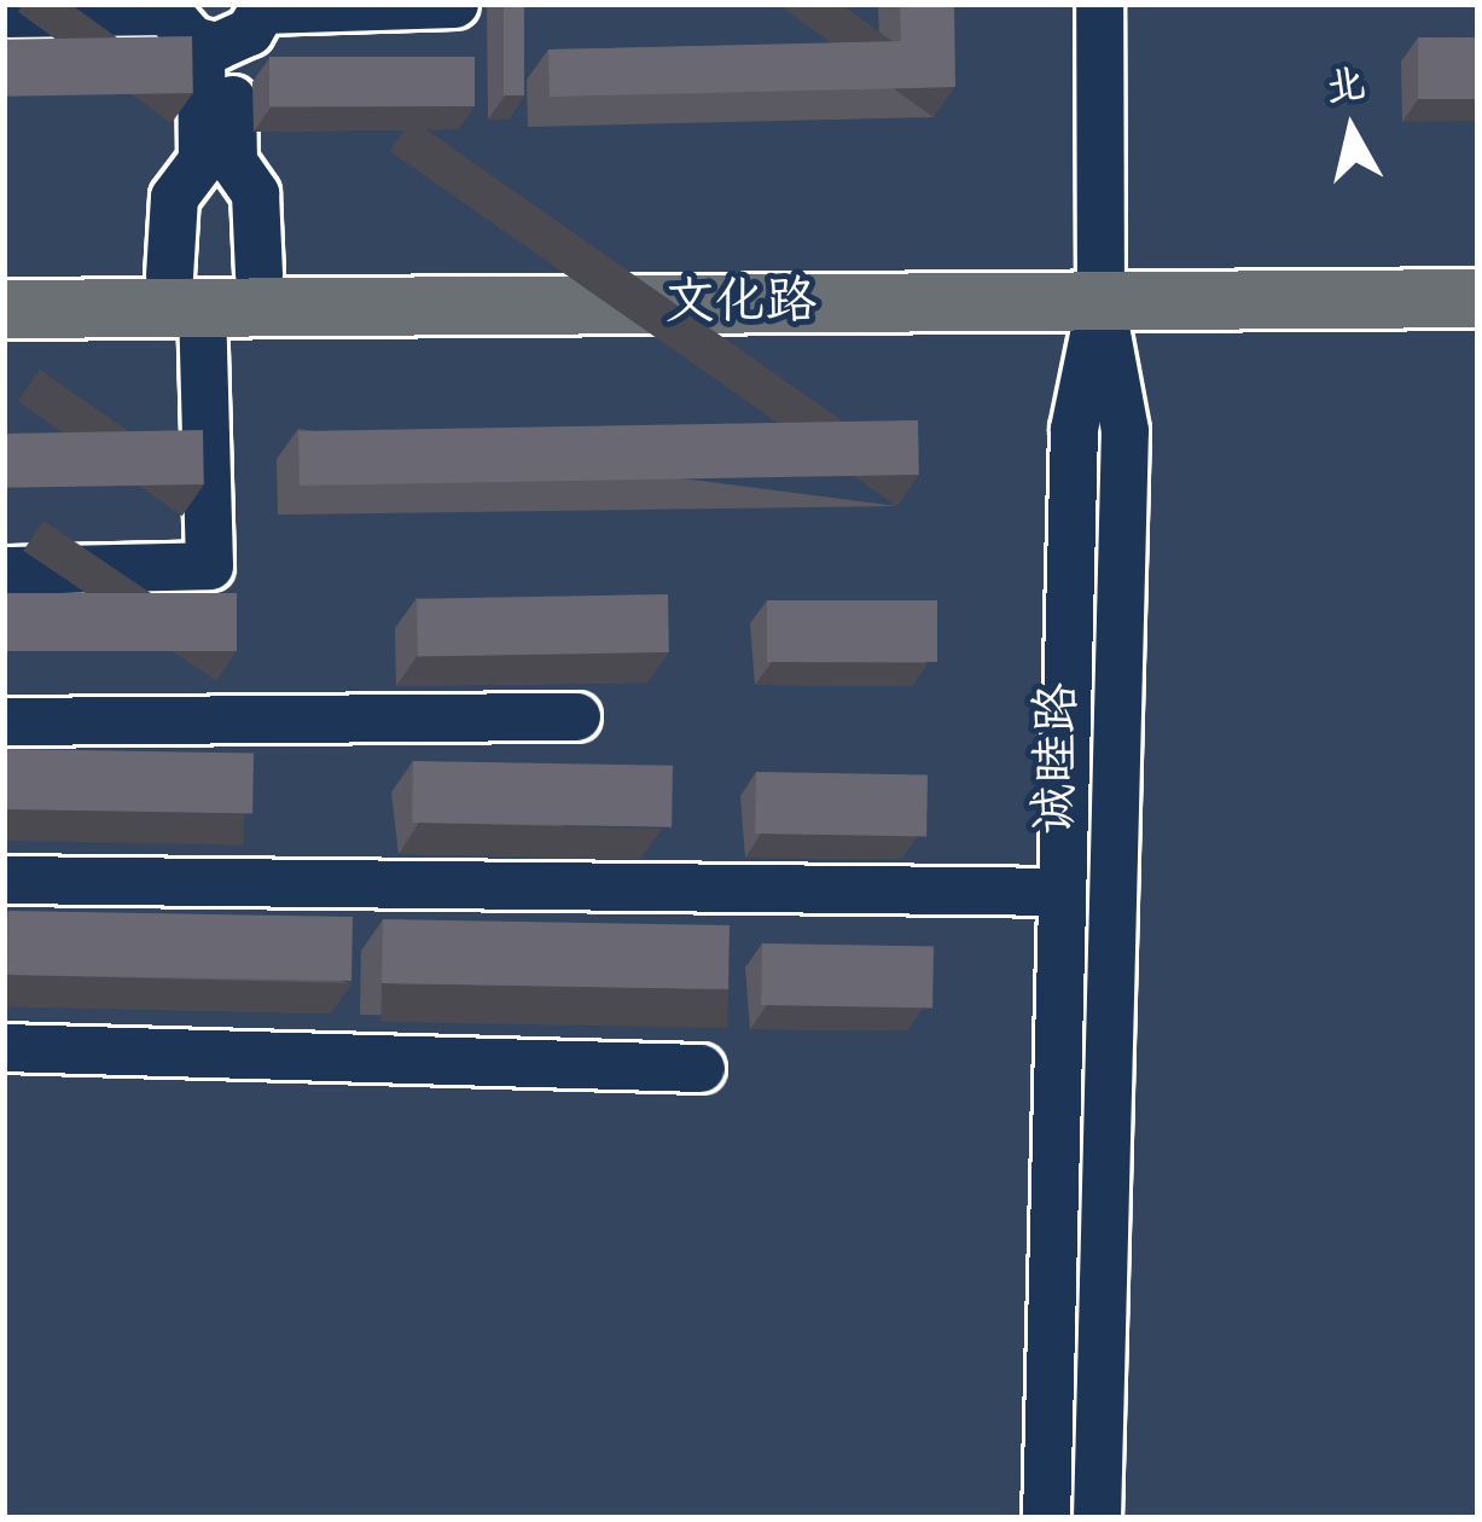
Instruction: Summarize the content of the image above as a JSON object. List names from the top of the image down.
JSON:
{
  "streets": {
    "main road": ["文化路"],
    "street": ["诚睦路"]
  },
  "crossings": [
    ["文化路", "诚睦路"]
  ],
  "north": "top"
}
